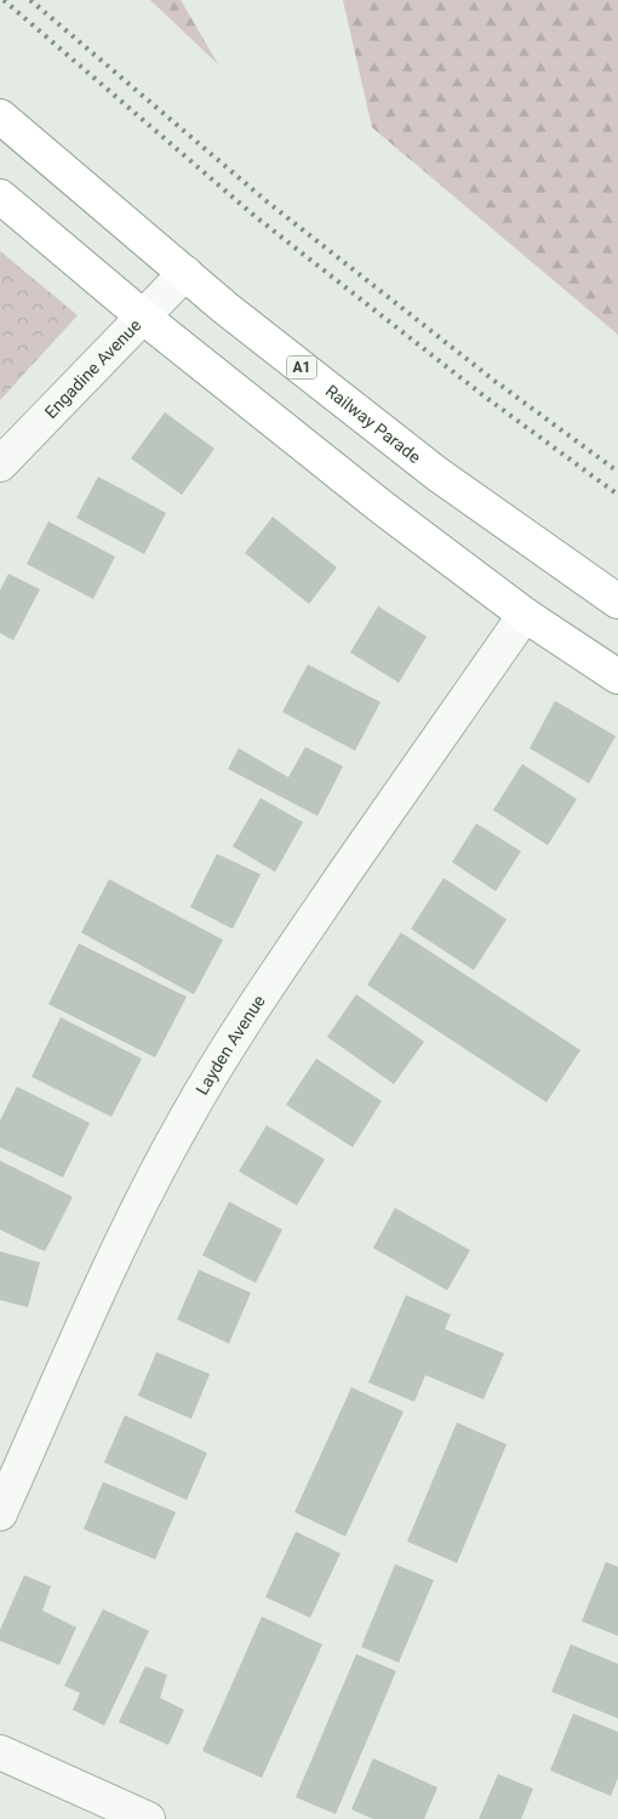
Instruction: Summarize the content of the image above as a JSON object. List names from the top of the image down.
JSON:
{
  "streets": {
    "highway": ["A1", "Railway Parade"],
    "street": ["Engadine Avenue", "Layden Avenue"]
  },
  "crossings": [
    ["Engadine Avenue", "Railway Parade"]
  ]
}
